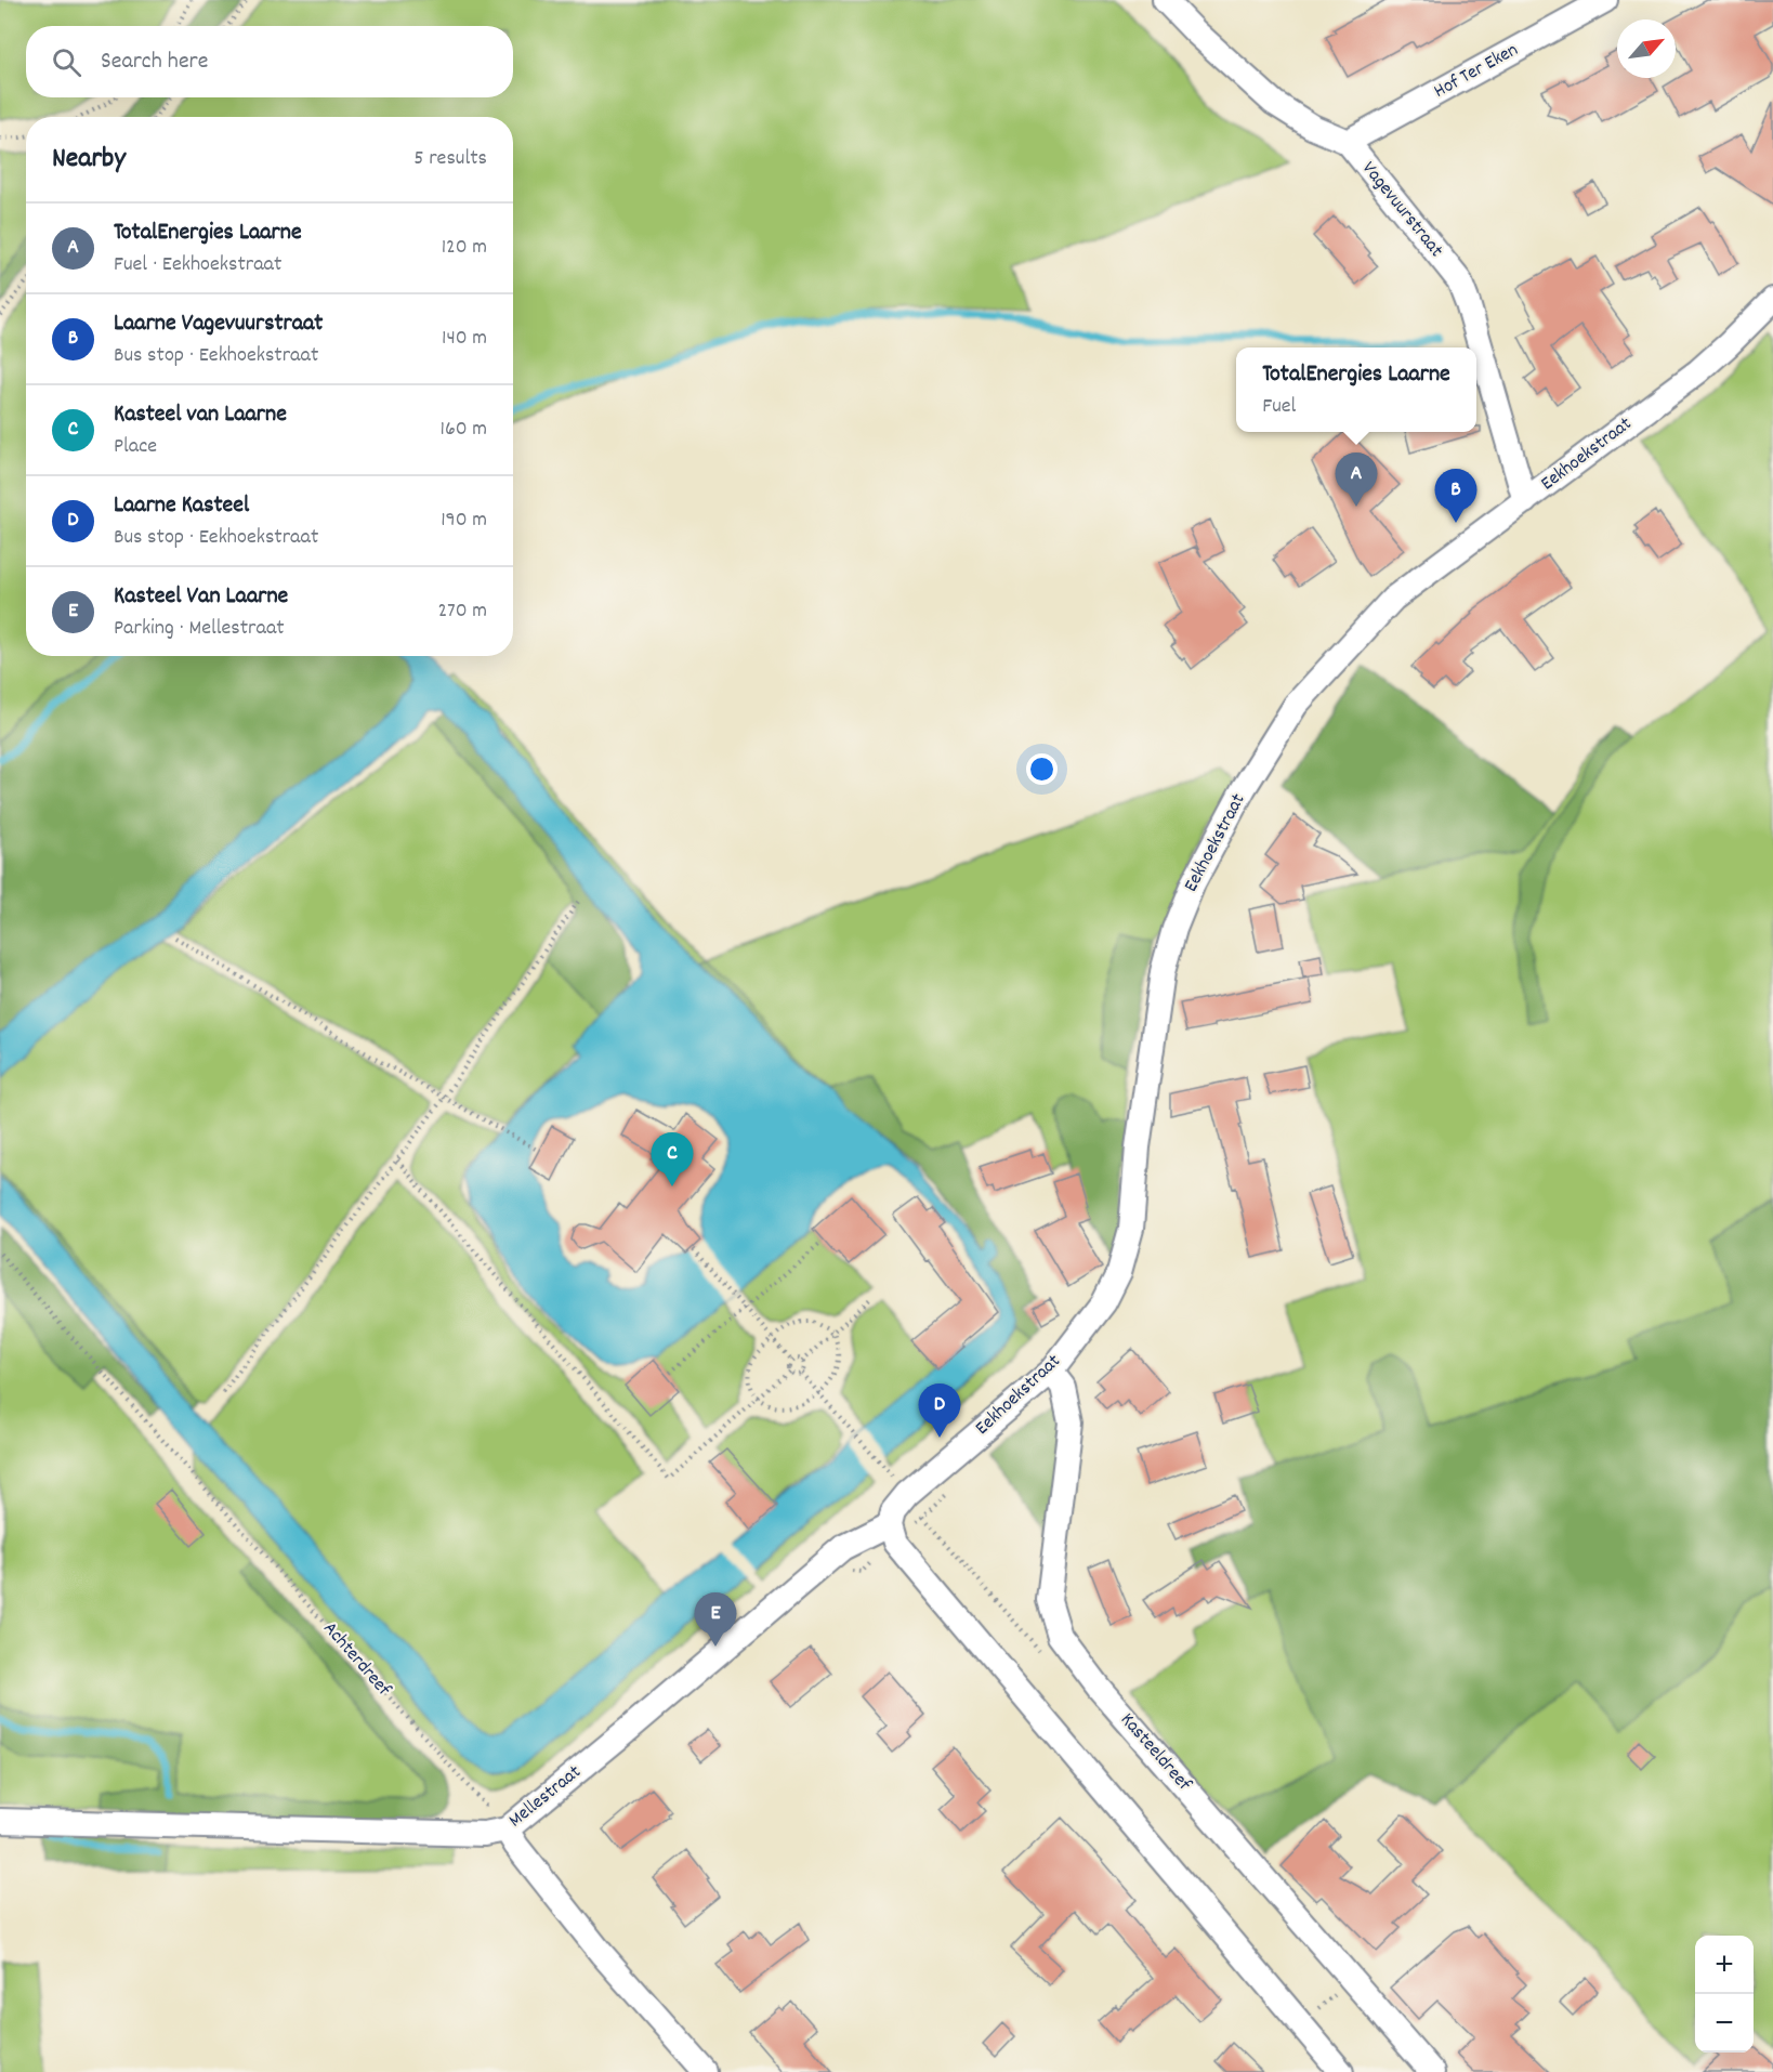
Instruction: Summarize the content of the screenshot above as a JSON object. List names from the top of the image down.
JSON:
{
  "streets": {
    "street": [
      "Hof Ter Eken",
      "Vagevuurstraat",
      "Eekhoekstraat",
      "Kasteeldreef",
      "Mellestraat"
    ],
    "path": ["Achterdreef"]
  },
  "crossings": [
    ["Hof Ter Eken", "Vagevuurstraat"],
    ["Vagevuurstraat", "Eekhoekstraat"],
    ["Eekhoekstraat", "Kasteeldreef"],
    ["Eekhoekstraat", "Mellestraat"],
    ["Achterdreef", "Mellestraat"]
  ],
  "north": "top right",
  "page": {
    "search": "Search here",
    "heading": ["Nearby", "5 results"],
    "list": [
      {
        "mark": "A",
        "name": "TotalEnergies Laarne",
        "note": "Fuel · Eekhoekstraat",
        "value": "120 m"
      },
      {
        "mark": "B",
        "name": "Laarne Vagevuurstraat",
        "note": "Bus stop · Eekhoekstraat",
        "value": "140 m"
      },
      {
        "mark": "C",
        "name": "Kasteel van Laarne",
        "note": "Place",
        "value": "160 m"
      },
      {
        "mark": "D",
        "name": "Laarne Kasteel",
        "note": "Bus stop · Eekhoekstraat",
        "value": "190 m"
      },
      {
        "mark": "E",
        "name": "Kasteel Van Laarne",
        "note": "Parking · Mellestraat",
        "value": "270 m"
      }
    ],
    "popup": ["TotalEnergies Laarne", "Fuel"],
    "pins": [
      "A",
      "B",
      "C",
      "D",
      "E"
    ],
    "map_buttons": ["+", "−"]
  }
}
